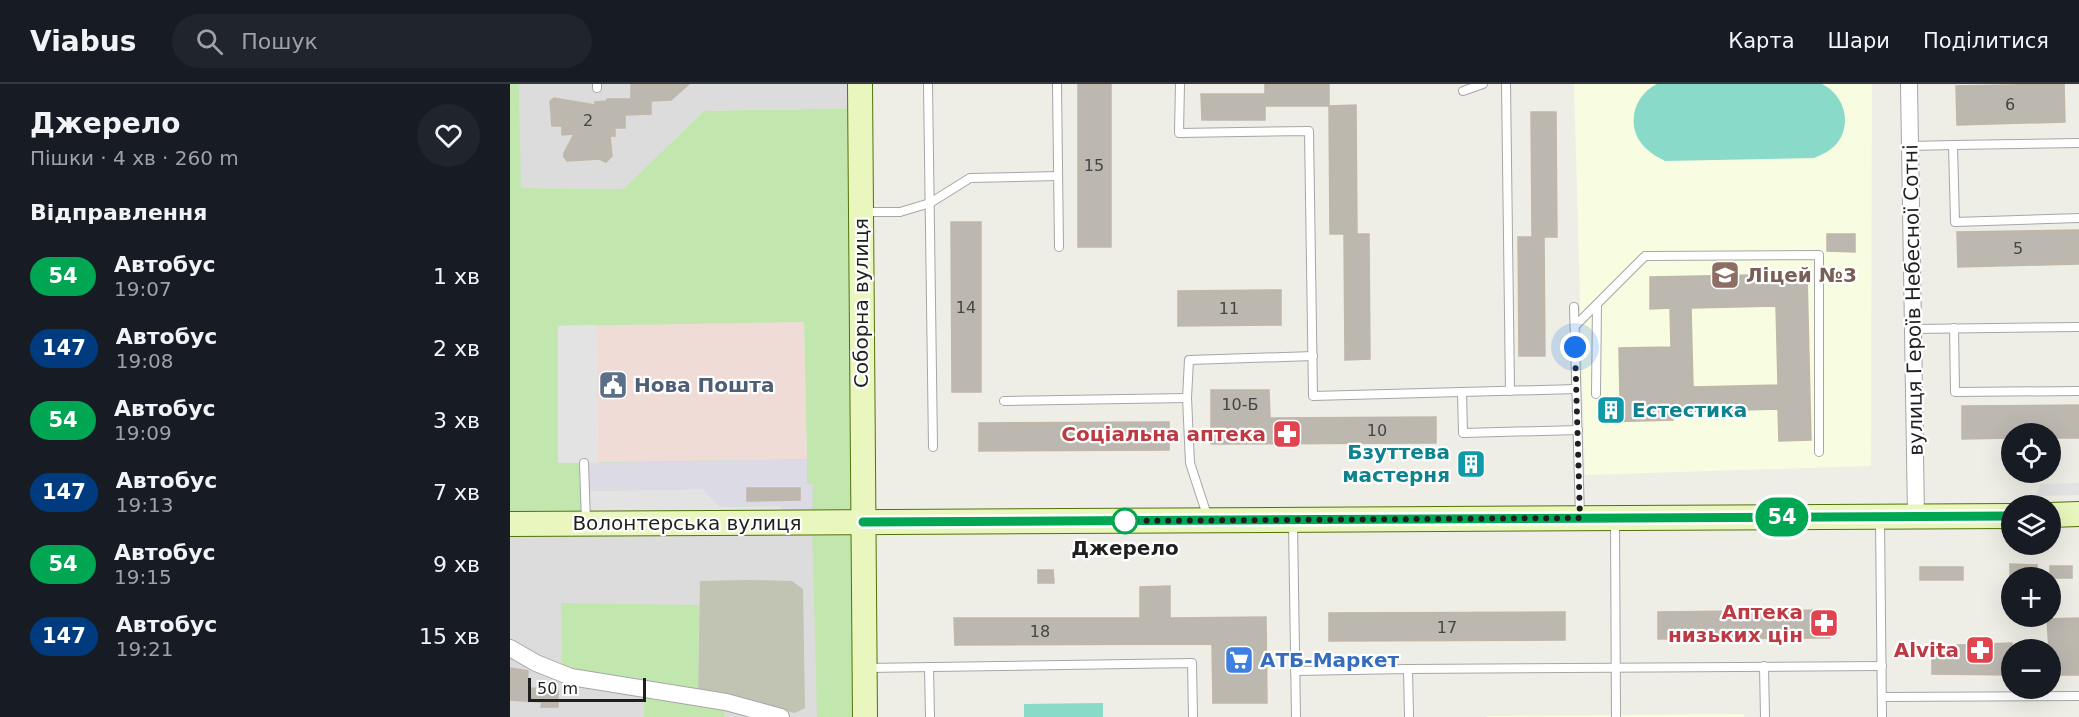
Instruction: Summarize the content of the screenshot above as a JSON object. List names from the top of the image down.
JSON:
{
  "streets": {
    "main road": ["Соборна вулиця", "Волонтерська вулиця"],
    "street": ["вулиця Героїв Небесної Сотні"]
  },
  "crossings": [
    ["вулиця Героїв Небесної Сотні", "Волонтерська вулиця"],
    ["Соборна вулиця", "Волонтерська вулиця"]
  ],
  "places": {
    "school or university": ["Ліцей №3"],
    "public building": ["Нова Пошта"],
    "building": ["Естестика", "Бзуттева мастерня"],
    "pharmacy": ["Соціальна аптека", "Аптека низьких цін", "Alvita"],
    "other": ["Джерело"],
    "supermarket": ["АТБ-Маркет"]
  },
  "lines": ["bus line 54"],
  "house_numbers": [
    "6",
    "2",
    "15",
    "5",
    "14",
    "11",
    "10-Б",
    "10",
    "17",
    "18"
  ],
  "scale_bar": "50 m",
  "page": {
    "header": "Viabus",
    "search": "Пошук",
    "nav": ["Карта", "Шари", "Поділитися"],
    "heading": [
      ["Джерело", "Пішки · 4 хв · 260 m"],
      "Відправлення"
    ],
    "on_map": "54",
    "list": [
      {
        "mark": "54",
        "name": "Автобус",
        "note": "19:07",
        "value": "1 хв"
      },
      {
        "mark": "147",
        "name": "Автобус",
        "note": "19:08",
        "value": "2 хв"
      },
      {
        "mark": "54",
        "name": "Автобус",
        "note": "19:09",
        "value": "3 хв"
      },
      {
        "mark": "147",
        "name": "Автобус",
        "note": "19:13",
        "value": "7 хв"
      },
      {
        "mark": "54",
        "name": "Автобус",
        "note": "19:15",
        "value": "9 хв"
      },
      {
        "mark": "147",
        "name": "Автобус",
        "note": "19:21",
        "value": "15 хв"
      }
    ],
    "map_buttons": ["+", "−"],
    "scale": "50 m"
  }
}
